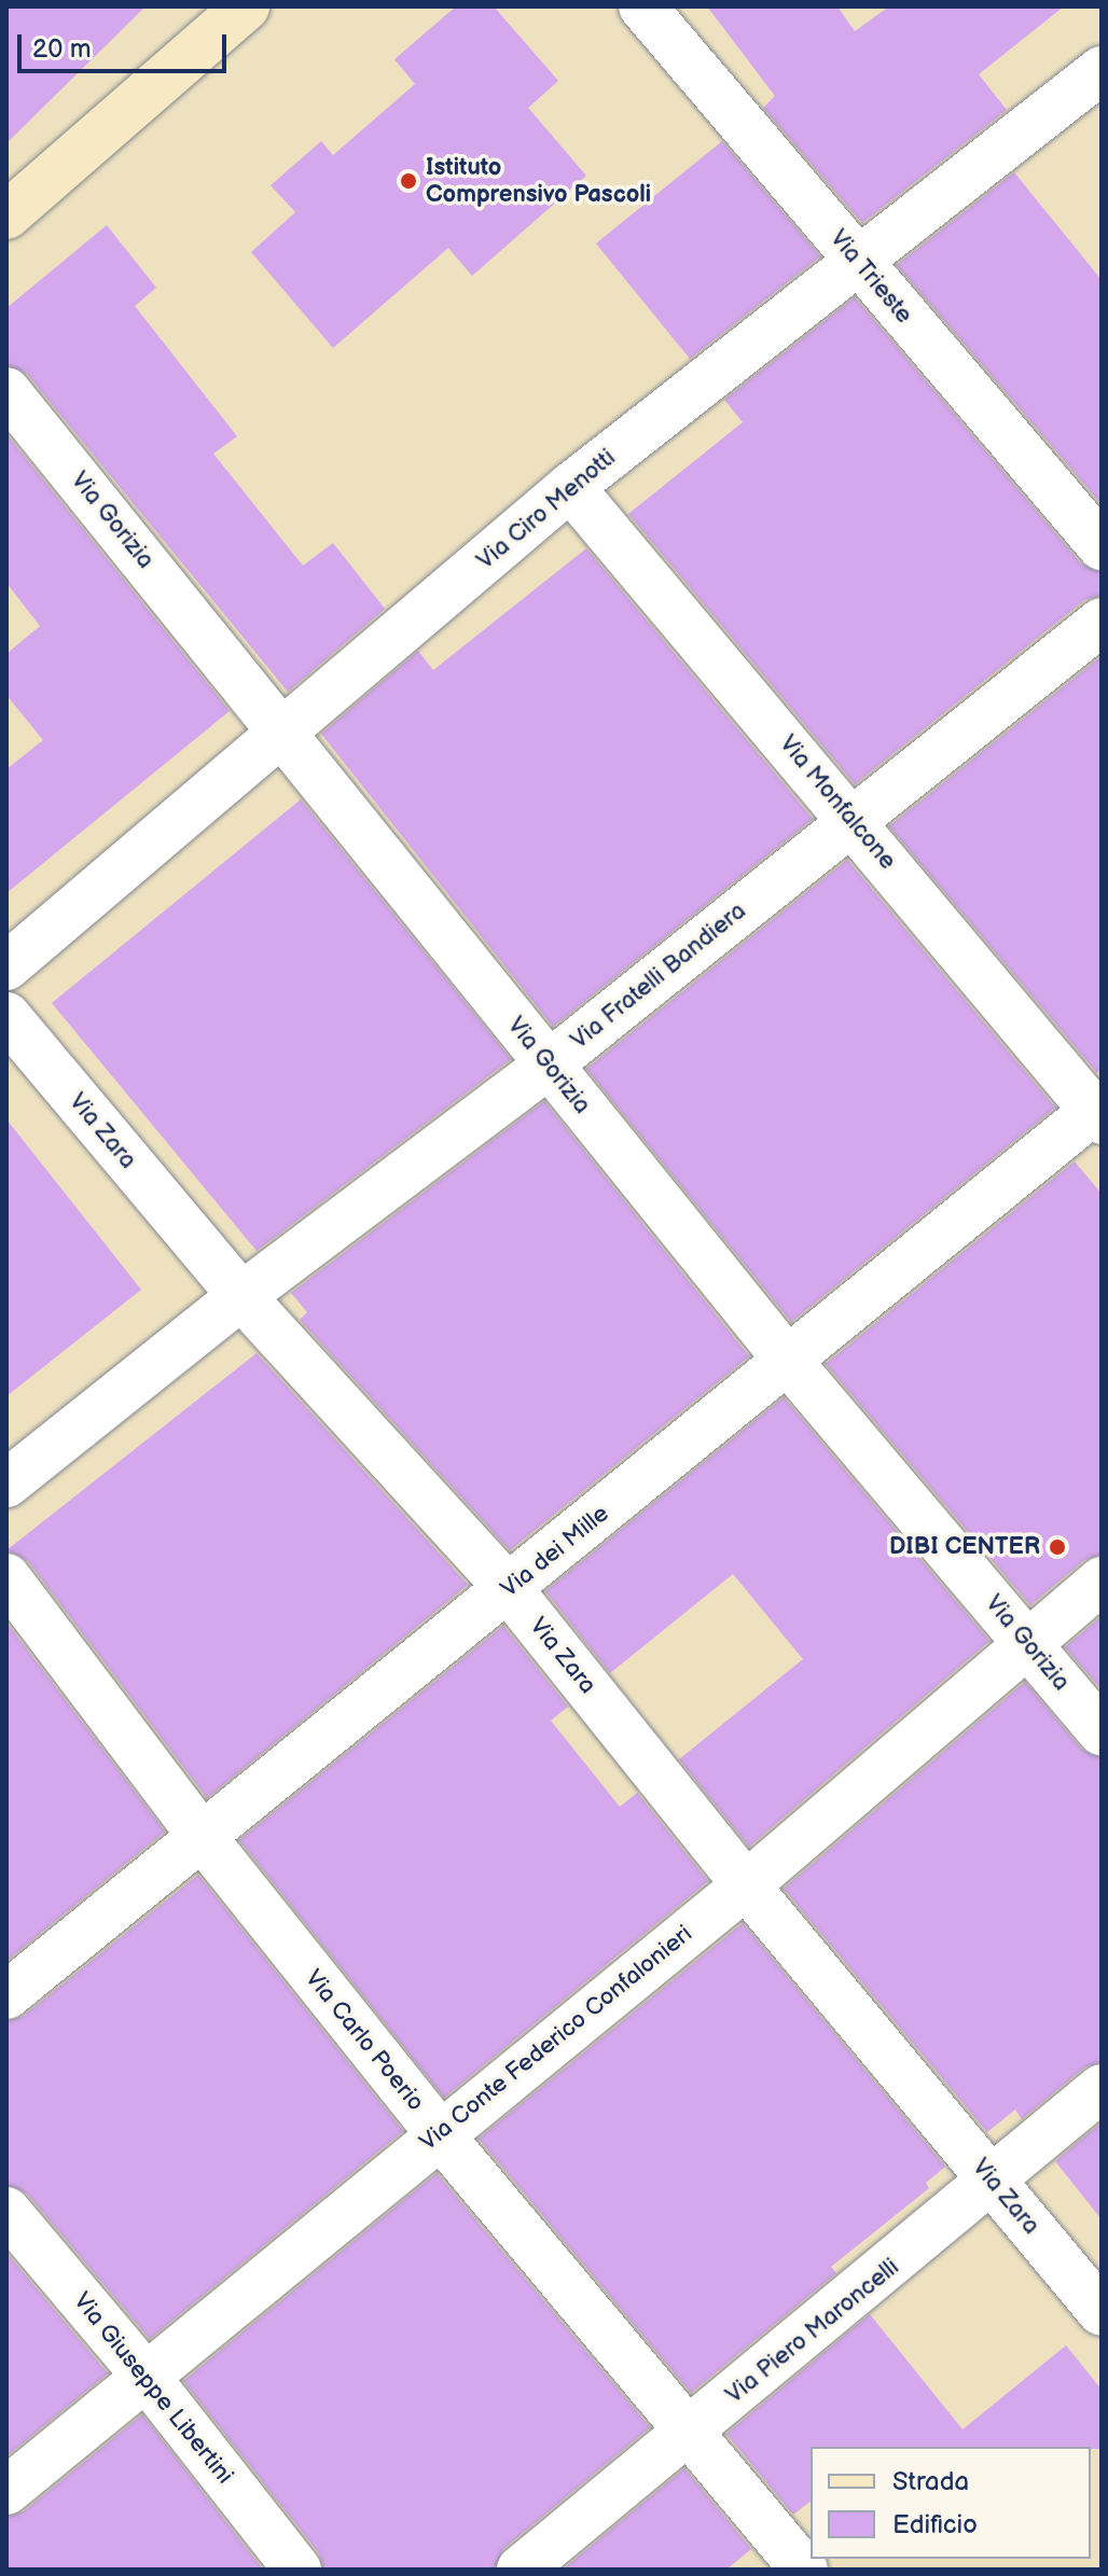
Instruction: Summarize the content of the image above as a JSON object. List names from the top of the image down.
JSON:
{
  "streets": {
    "street": [
      "Via Trieste",
      "Via Ciro Menotti",
      "Via Gorizia",
      "Via Monfalcone",
      "Via Fratelli Bandiera",
      "Via Zara",
      "Via dei Mille",
      "Via Conte Federico Confalonieri",
      "Via Carlo Poerio",
      "Via Piero Maroncelli",
      "Via Giuseppe Libertini"
    ]
  },
  "crossings": [
    ["Via Trieste", "Via Ciro Menotti"],
    ["Via Ciro Menotti", "Via Gorizia"],
    ["Via Ciro Menotti", "Via Monfalcone"],
    ["Via Gorizia", "Via Fratelli Bandiera"],
    ["Via Gorizia", "Via dei Mille"],
    ["Via Gorizia", "Via Conte Federico Confalonieri"],
    ["Via Monfalcone", "Via Fratelli Bandiera"],
    ["Via Monfalcone", "Via dei Mille"],
    ["Via Fratelli Bandiera", "Via Zara"],
    ["Via Zara", "Via dei Mille"],
    ["Via Zara", "Via Conte Federico Confalonieri"],
    ["Via Zara", "Via Piero Maroncelli"],
    ["Via dei Mille", "Via Carlo Poerio"],
    ["Via Conte Federico Confalonieri", "Via Carlo Poerio"],
    ["Via Conte Federico Confalonieri", "Via Giuseppe Libertini"],
    ["Via Carlo Poerio", "Via Piero Maroncelli"]
  ],
  "places": ["Istituto Comprensivo Pascoli", "DIBI CENTER"],
  "legend": ["Strada", "Edificio"],
  "scale_bar": "20 m"
}
